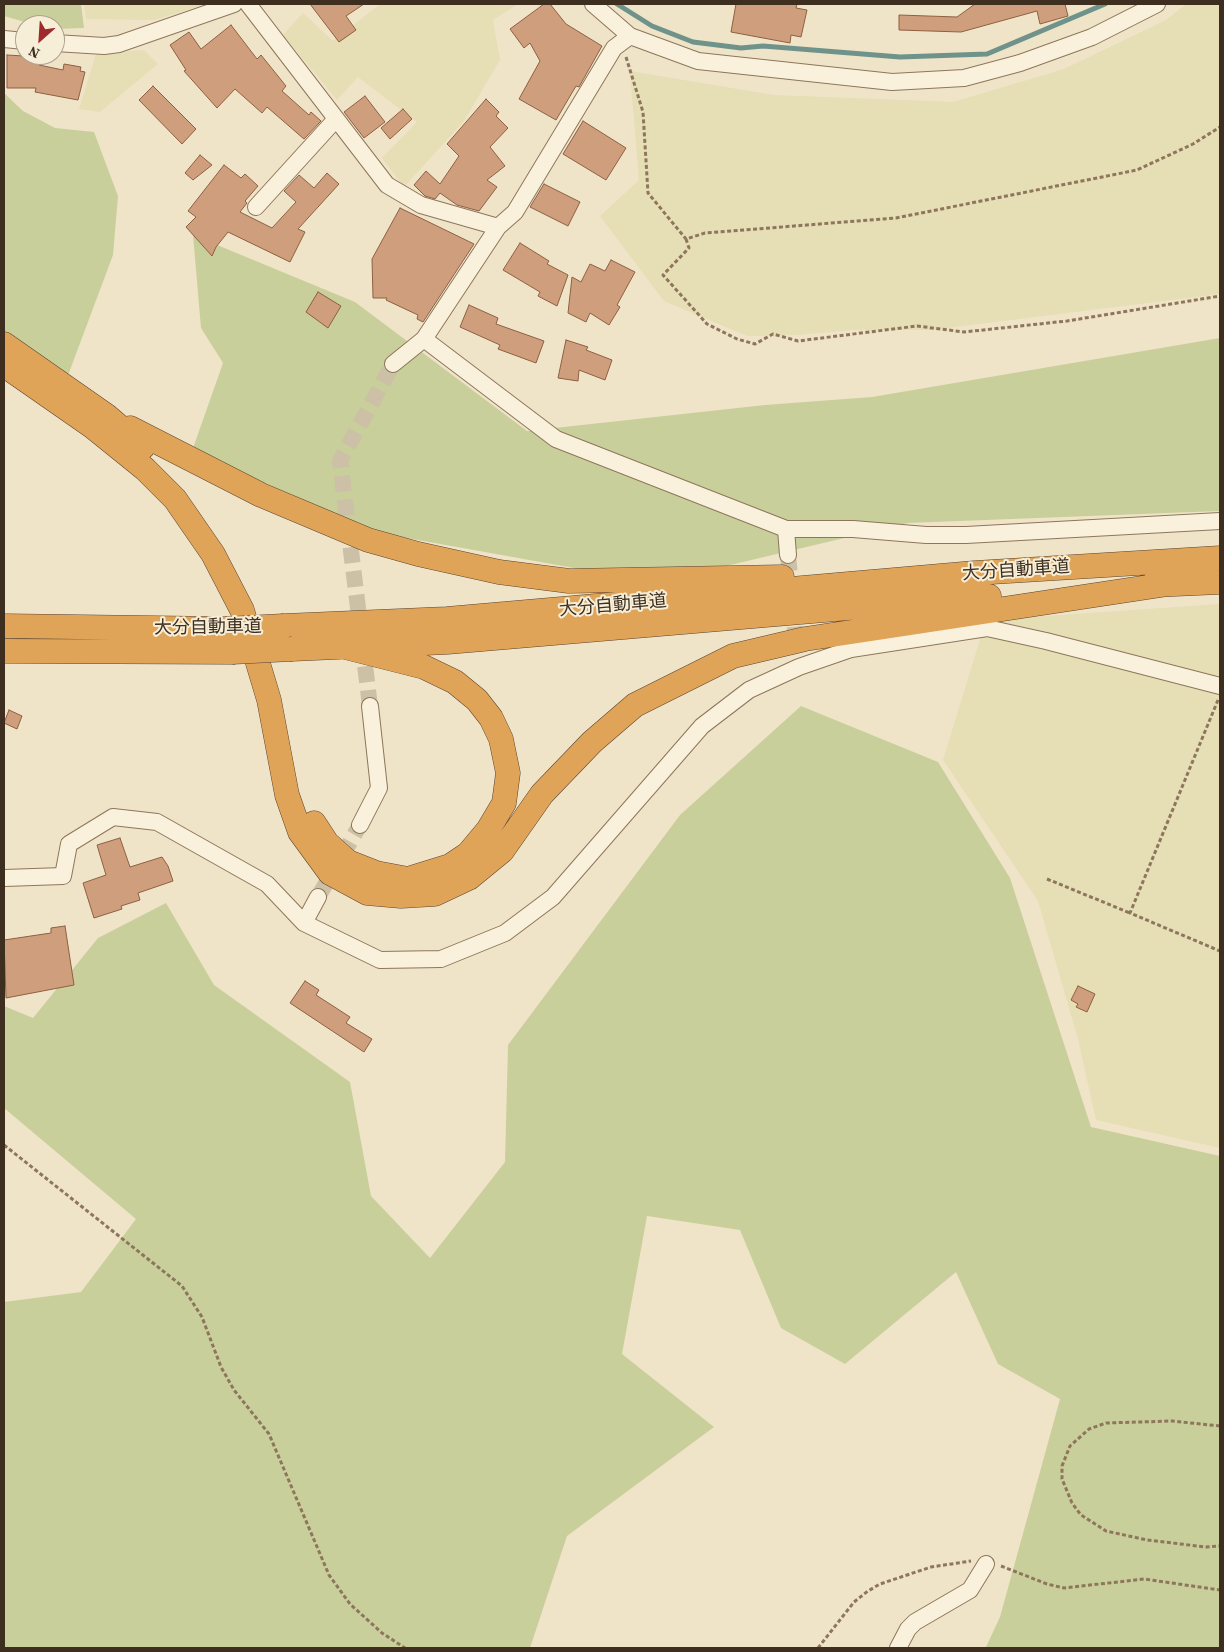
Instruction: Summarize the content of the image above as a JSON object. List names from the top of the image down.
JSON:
{
  "streets": {
    "highway": ["大分自動車道"]
  },
  "north": "bottom left"
}
